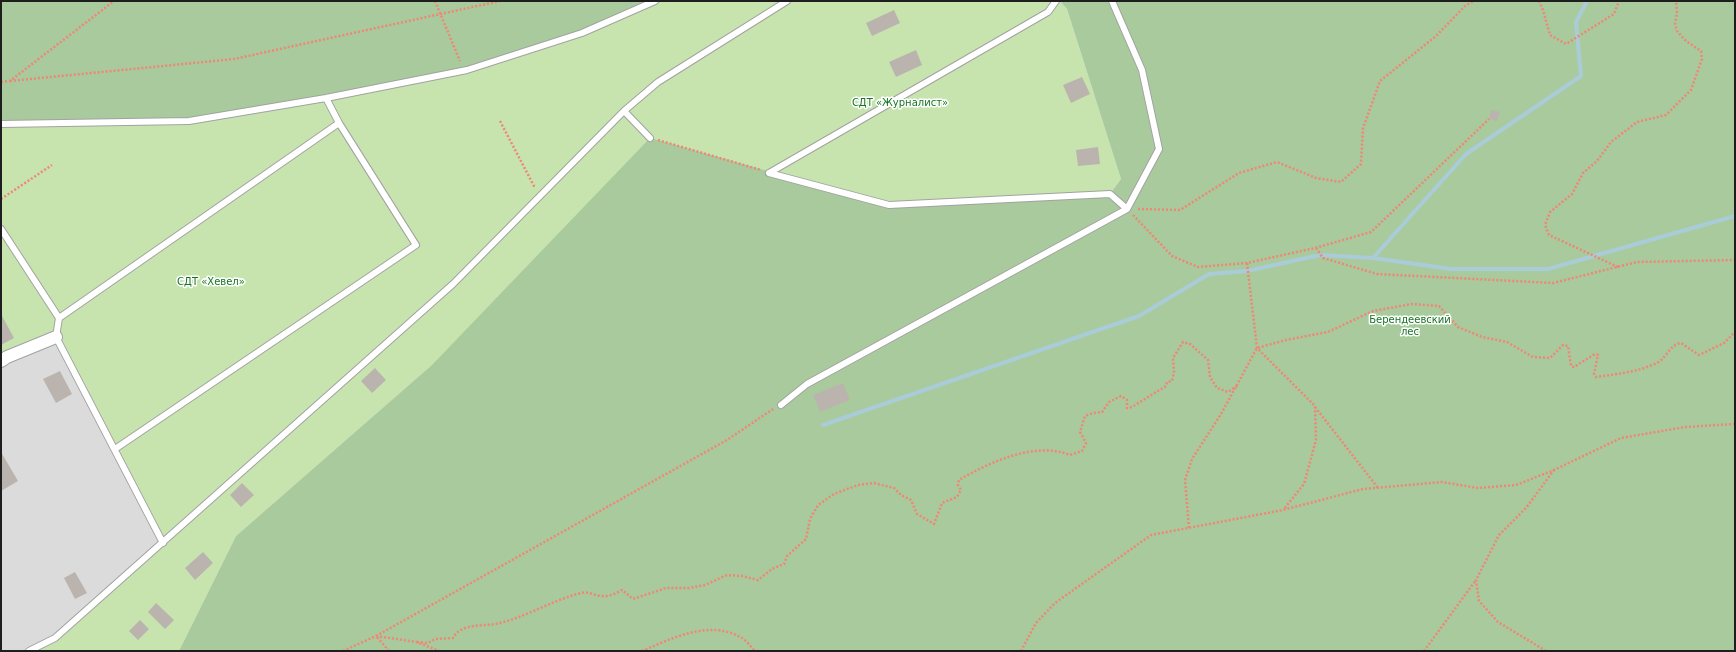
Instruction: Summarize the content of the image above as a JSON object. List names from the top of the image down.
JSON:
{
  "parks": ["СДТ «Журналист»", "СДТ «Хевел»", "Берендеевский лес"]
}
